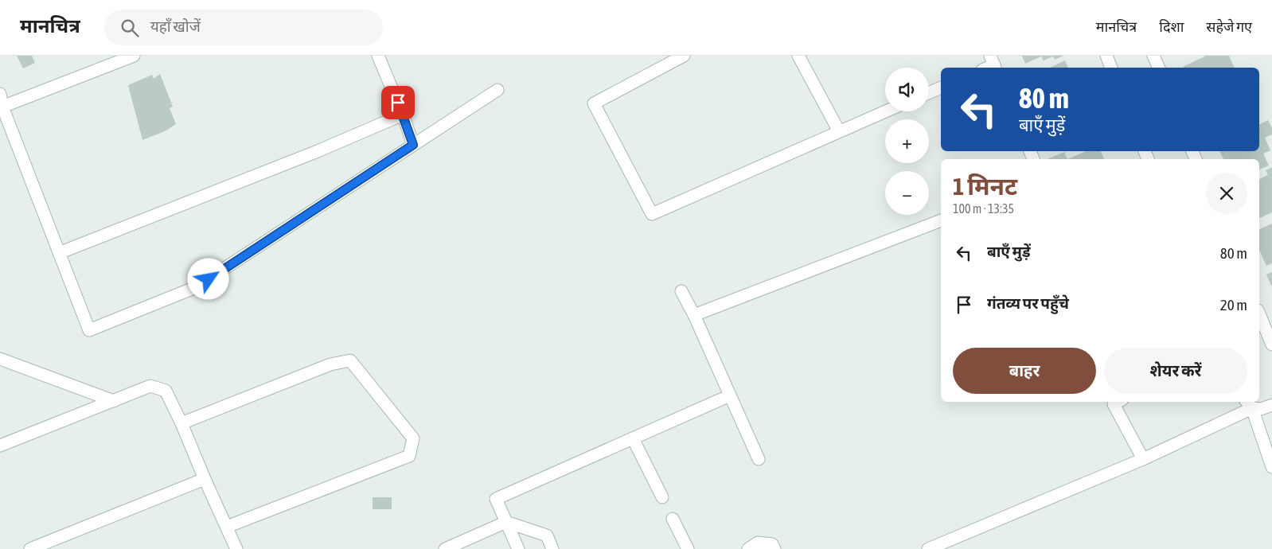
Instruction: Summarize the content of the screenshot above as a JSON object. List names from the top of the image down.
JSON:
{
  "page": {
    "header": "मानचित्र",
    "search": "यहाँ खोजें",
    "nav": ["मानचित्र", "दिशा", "सहेजे गए"],
    "map_buttons": ["+", "−"],
    "turn": ["80 m", "बाएँ मुड़ें"],
    "heading": ["1 मिनट", "100 m · 13:35"],
    "list": [
      {
        "name": "बाएँ मुड़ें",
        "value": "80 m"
      },
      {
        "name": "गंतव्य पर पहुँचे",
        "value": "20 m"
      }
    ],
    "buttons": ["बाहर", "शेयर करें"]
  }
}
